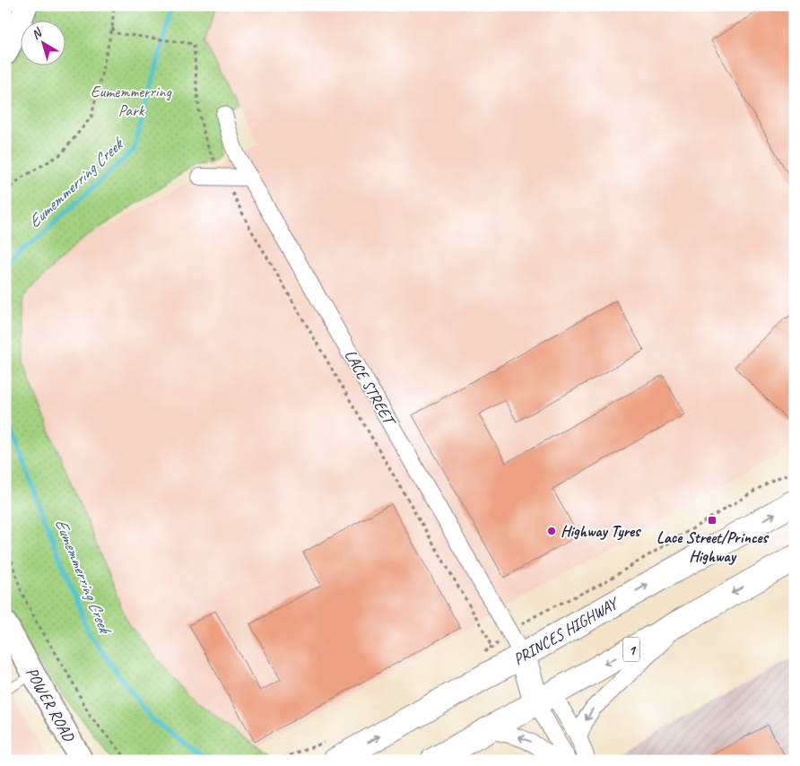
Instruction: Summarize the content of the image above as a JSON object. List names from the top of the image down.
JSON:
{
  "streets": {
    "highway": ["PRINCES HIGHWAY", "1"],
    "main road": ["POWER ROAD"],
    "street": ["LACE STREET"]
  },
  "crossings": [
    ["LACE STREET", "PRINCES HIGHWAY"]
  ],
  "water": ["Eumemmerring Creek"],
  "parks": ["Eumemmerring Park"],
  "places": {
    "transit": ["Lace Street/Princes Highway"],
    "other": ["Highway Tyres"]
  },
  "north": "top left"
}
